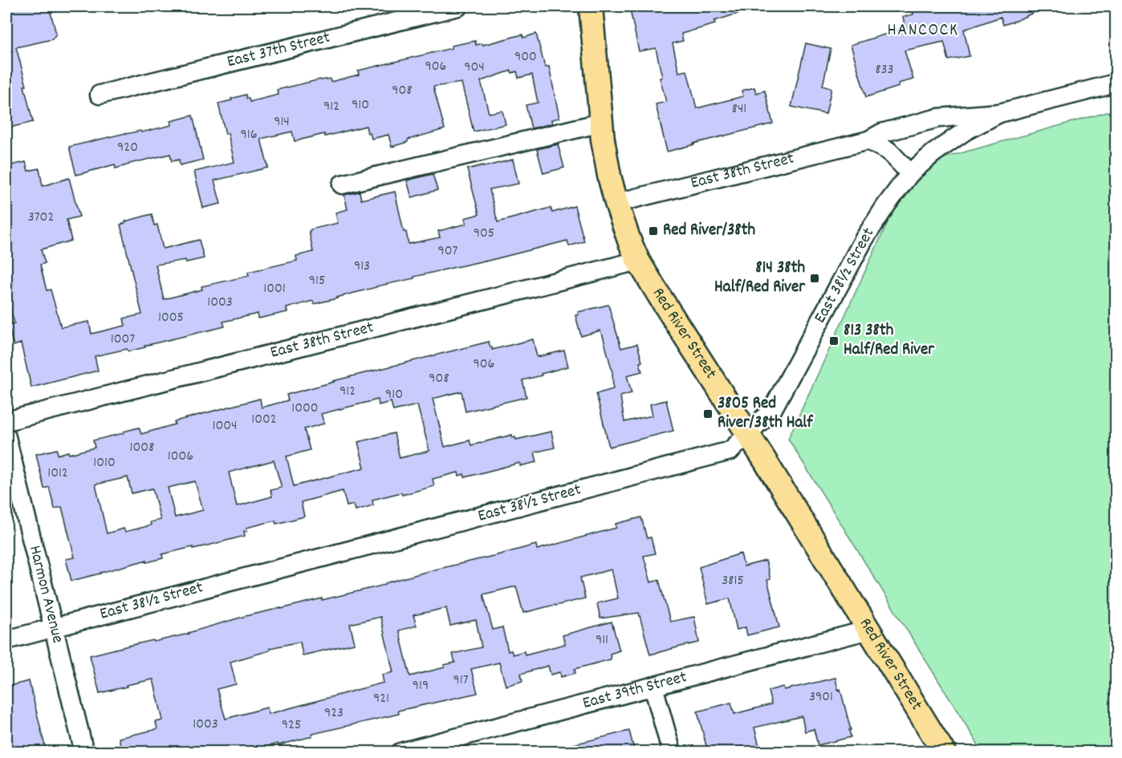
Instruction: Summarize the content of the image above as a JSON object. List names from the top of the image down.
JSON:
{
  "streets": {
    "main road": ["Red River Street"],
    "street": [
      "East 37th Street",
      "East 38th Street",
      "East 38½ Street",
      "Harmon Avenue",
      "East 39th Street"
    ]
  },
  "crossings": [
    ["East 38th Street", "East 38½ Street"],
    ["East 38th Street", "Red River Street"],
    ["East 38½ Street", "Red River Street"],
    ["East 38½ Street", "Harmon Avenue"],
    ["Red River Street", "East 39th Street"]
  ],
  "districts": ["HANCOCK"],
  "places": {
    "transit": [
      "Red River/38th",
      "814 38th Half/Red River",
      "813 38th Half/Red River",
      "3805 Red River/38th Half"
    ]
  },
  "house_numbers": [
    "900",
    "906",
    "904",
    "833",
    "908",
    "910",
    "912",
    "841",
    "914",
    "916",
    "920",
    "3702",
    "905",
    "907",
    "913",
    "915",
    "1001",
    "1003",
    "1005",
    "1007",
    "906",
    "908",
    "912",
    "910",
    "1000",
    "1002",
    "1004",
    "1008",
    "1006",
    "1010",
    "1012",
    "3815",
    "911",
    "917",
    "919",
    "3901",
    "921",
    "923",
    "1003",
    "925"
  ]
}
